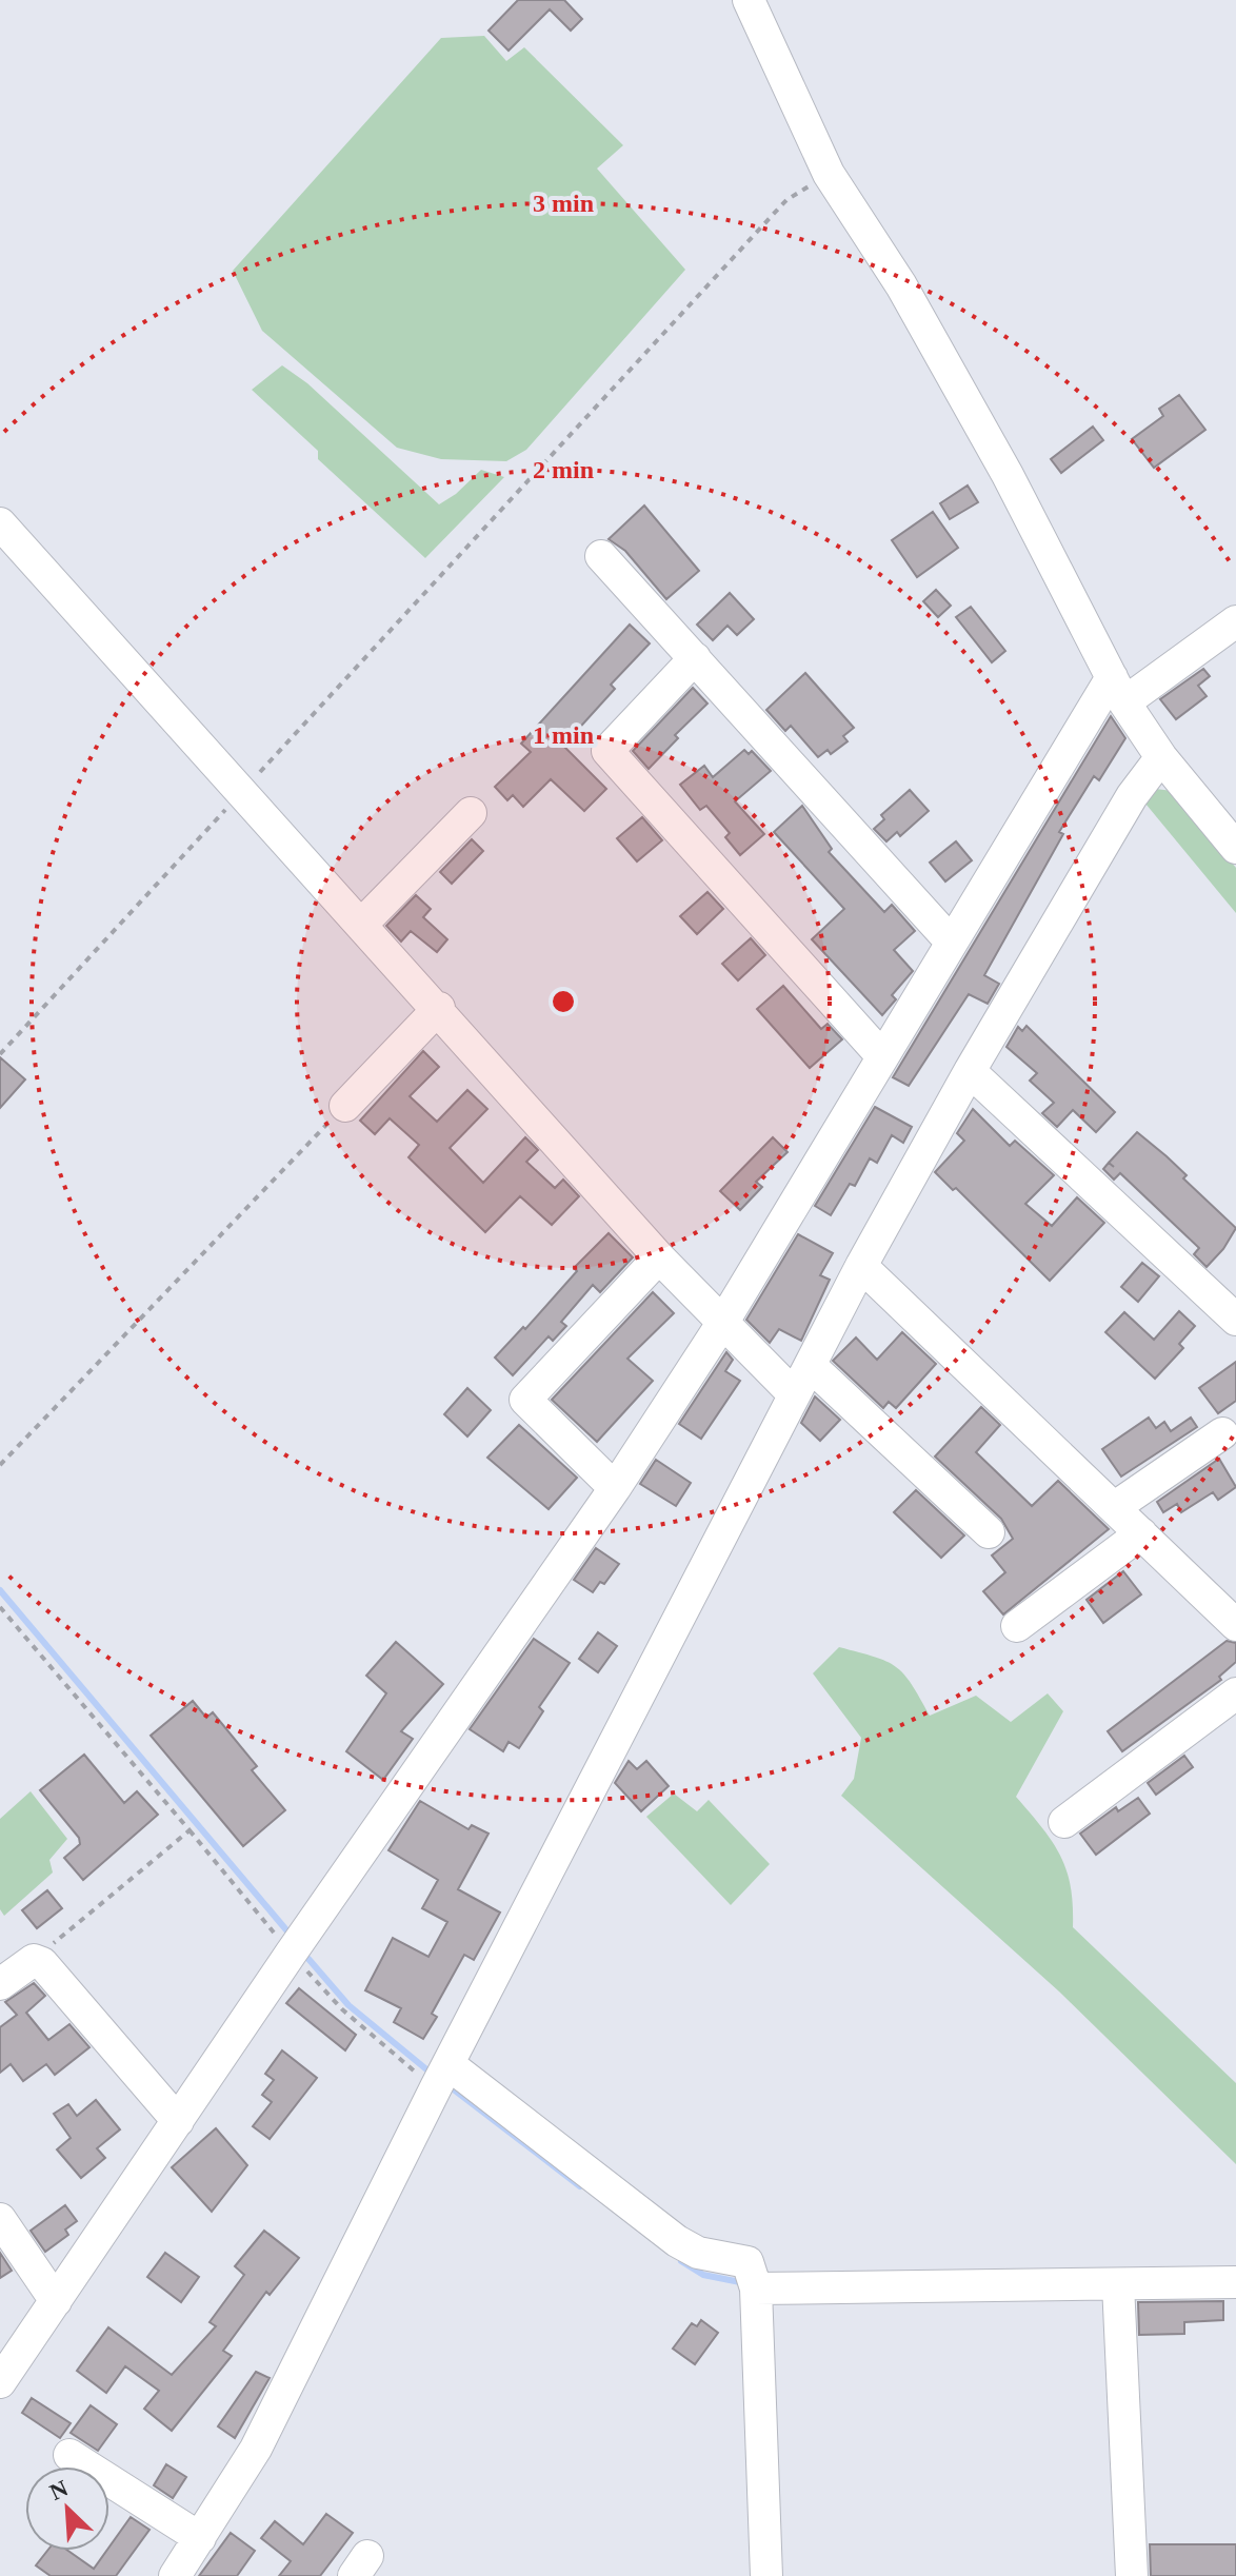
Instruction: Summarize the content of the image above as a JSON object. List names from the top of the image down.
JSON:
{
  "north": "top left",
  "rings": ["3 min", "2 min", "1 min"]
}
